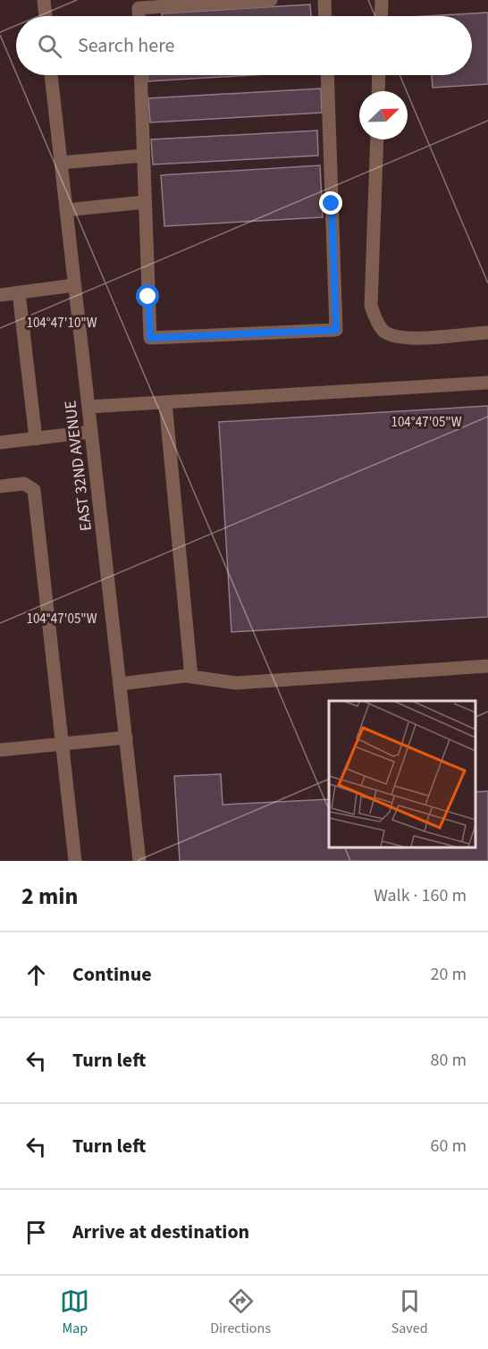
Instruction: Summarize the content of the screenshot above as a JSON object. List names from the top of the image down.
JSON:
{
  "streets": {
    "street": ["EAST 32ND AVENUE"]
  },
  "north": "top right",
  "page": {
    "search": "Search here",
    "heading": ["2 min", "Walk · 160 m"],
    "list": [
      ["Continue", "20 m"],
      ["Turn left", "80 m"],
      ["Turn left", "60 m"],
      "Arrive at destination"
    ],
    "nav": ["Map", "Directions", "Saved"]
  },
  "coordinates": ["104°47'10\"W", "104°47'05\"W"]
}
